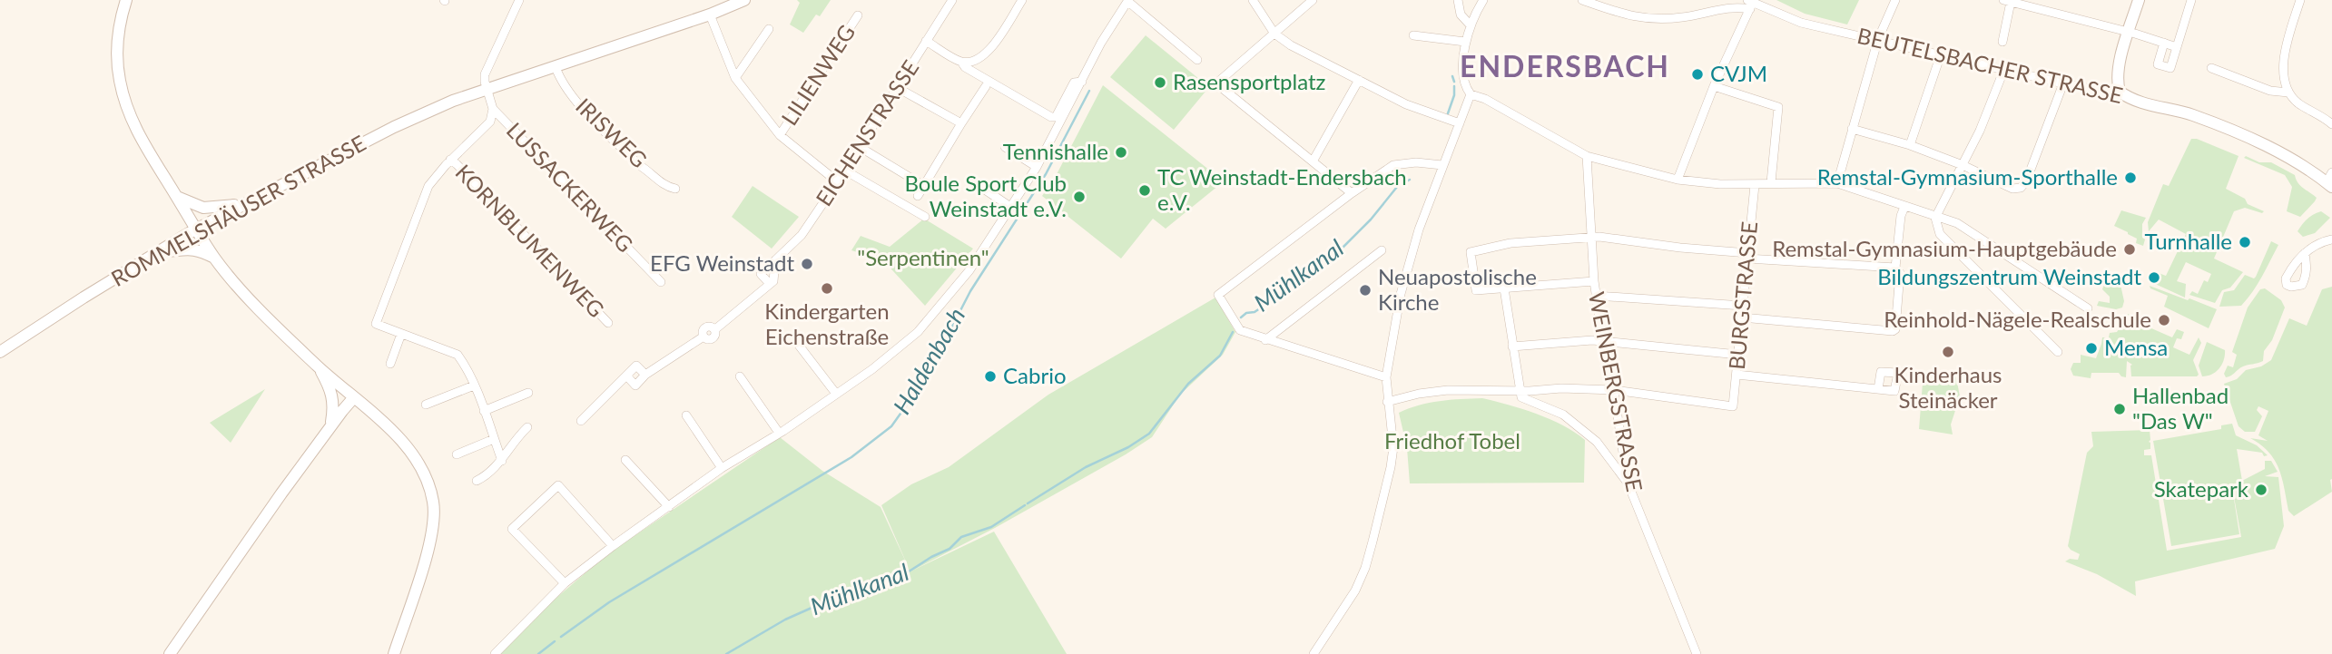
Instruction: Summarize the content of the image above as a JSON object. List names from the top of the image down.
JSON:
{
  "streets": {
    "main road": ["BEUTELSBACHER STRASSE", "ROMMELSHÄUSER STRASSE"],
    "street": [
      "LILIENWEG",
      "IRISWEG",
      "EICHENSTRASSE",
      "LUSSACKERWEG",
      "KORNBLUMENWEG",
      "BURGSTRASSE",
      "WEINBERGSTRASSE"
    ]
  },
  "crossings": [
    ["IRISWEG", "ROMMELSHÄUSER STRASSE"],
    ["LUSSACKERWEG", "ROMMELSHÄUSER STRASSE"],
    ["BURGSTRASSE", "WEINBERGSTRASSE"]
  ],
  "districts": ["ENDERSBACH"],
  "water": ["Mühlkanal", "Haldenbach"],
  "parks": ["\"Serpentinen\"", "Friedhof Tobel"],
  "places": [
    "CVJM",
    "Rasensportplatz",
    "Tennishalle",
    "Remstal-Gymnasium-Sporthalle",
    "TC Weinstadt-Endersbach e.V.",
    "Boule Sport Club Weinstadt e.V.",
    "Turnhalle",
    "Remstal-Gymnasium-Hauptgebäude",
    "EFG Weinstadt",
    "Bildungszentrum Weinstadt",
    "Kindergarten Eichenstraße",
    "Neuapostolische Kirche",
    "Reinhold-Nägele-Realschule",
    "Mensa",
    "Kinderhaus Steinäcker",
    "Cabrio",
    "Hallenbad \"Das W\"",
    "Skatepark"
  ]
}
